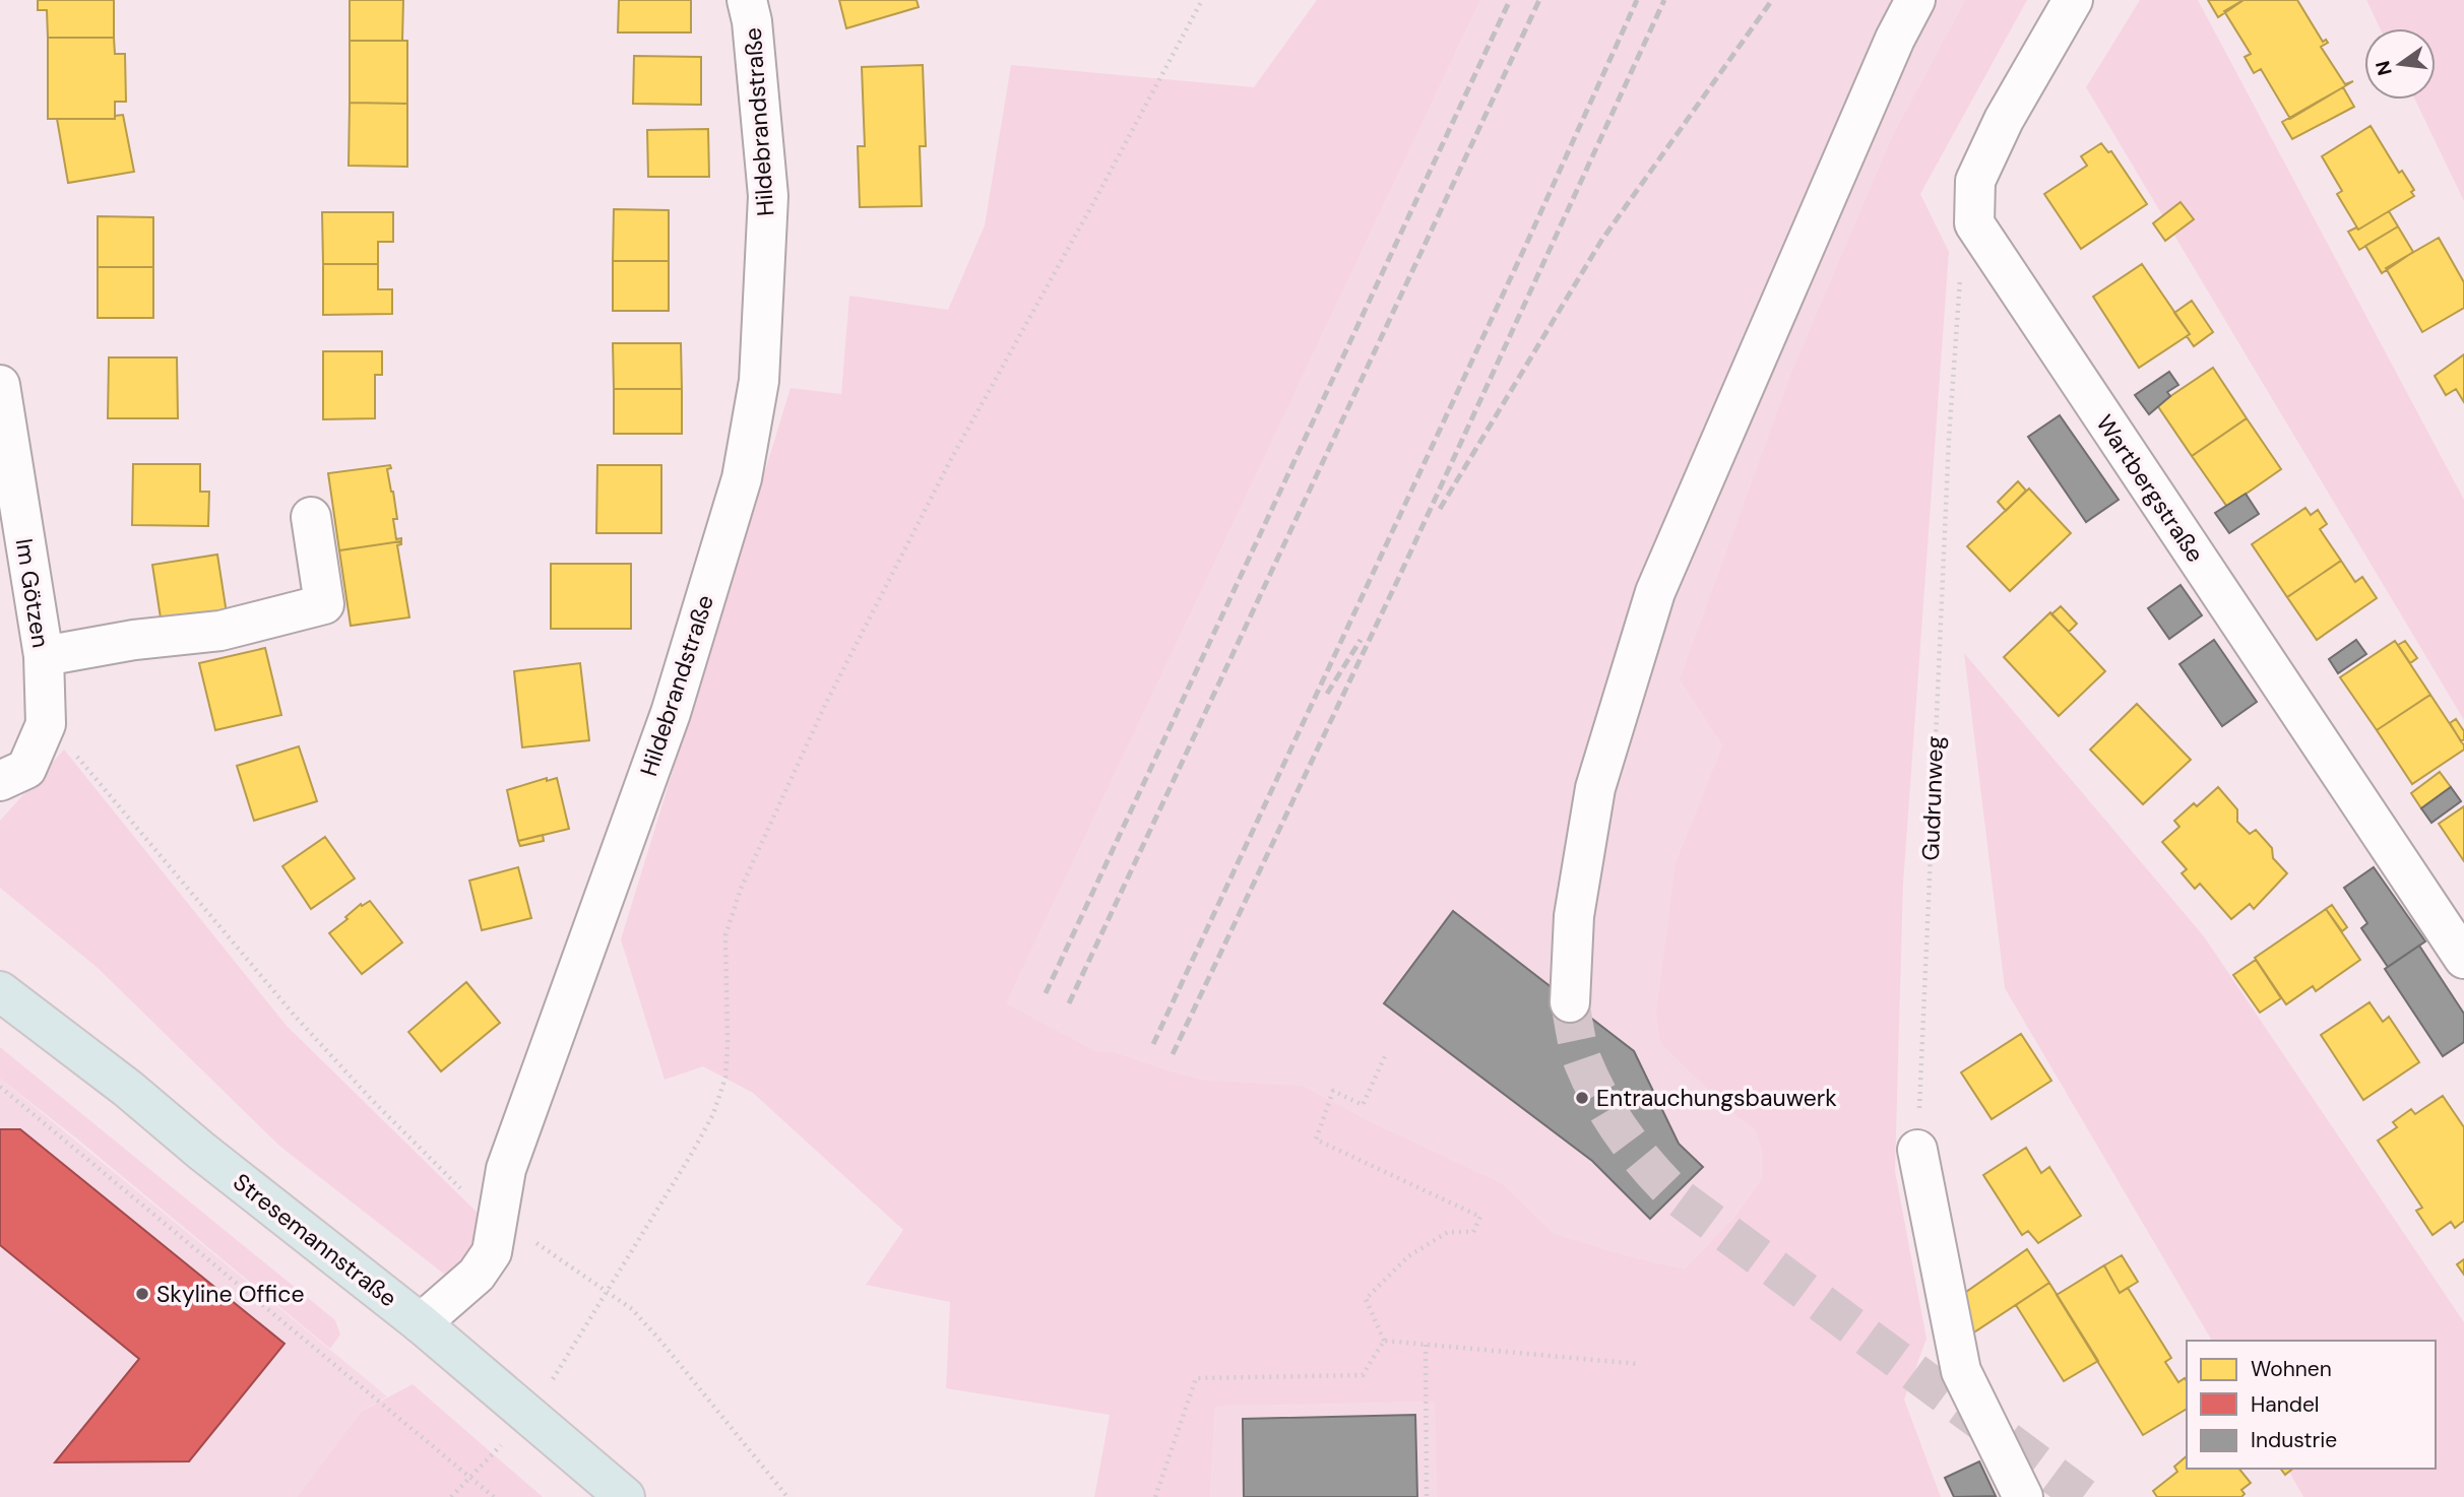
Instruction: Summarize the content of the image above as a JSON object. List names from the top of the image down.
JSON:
{
  "streets": {
    "main road": ["Stresemannstraße"],
    "street": ["Hildebrandstraße", "Wartbergstraße", "Im Götzen"],
    "path": ["Gudrunweg"]
  },
  "crossings": [
    ["Hildebrandstraße", "Stresemannstraße"],
    ["Wartbergstraße", "Gudrunweg"]
  ],
  "places": ["Entrauchungsbauwerk", "Skyline Office"],
  "legend": ["Wohnen", "Handel", "Industrie"],
  "north": "left"
}
